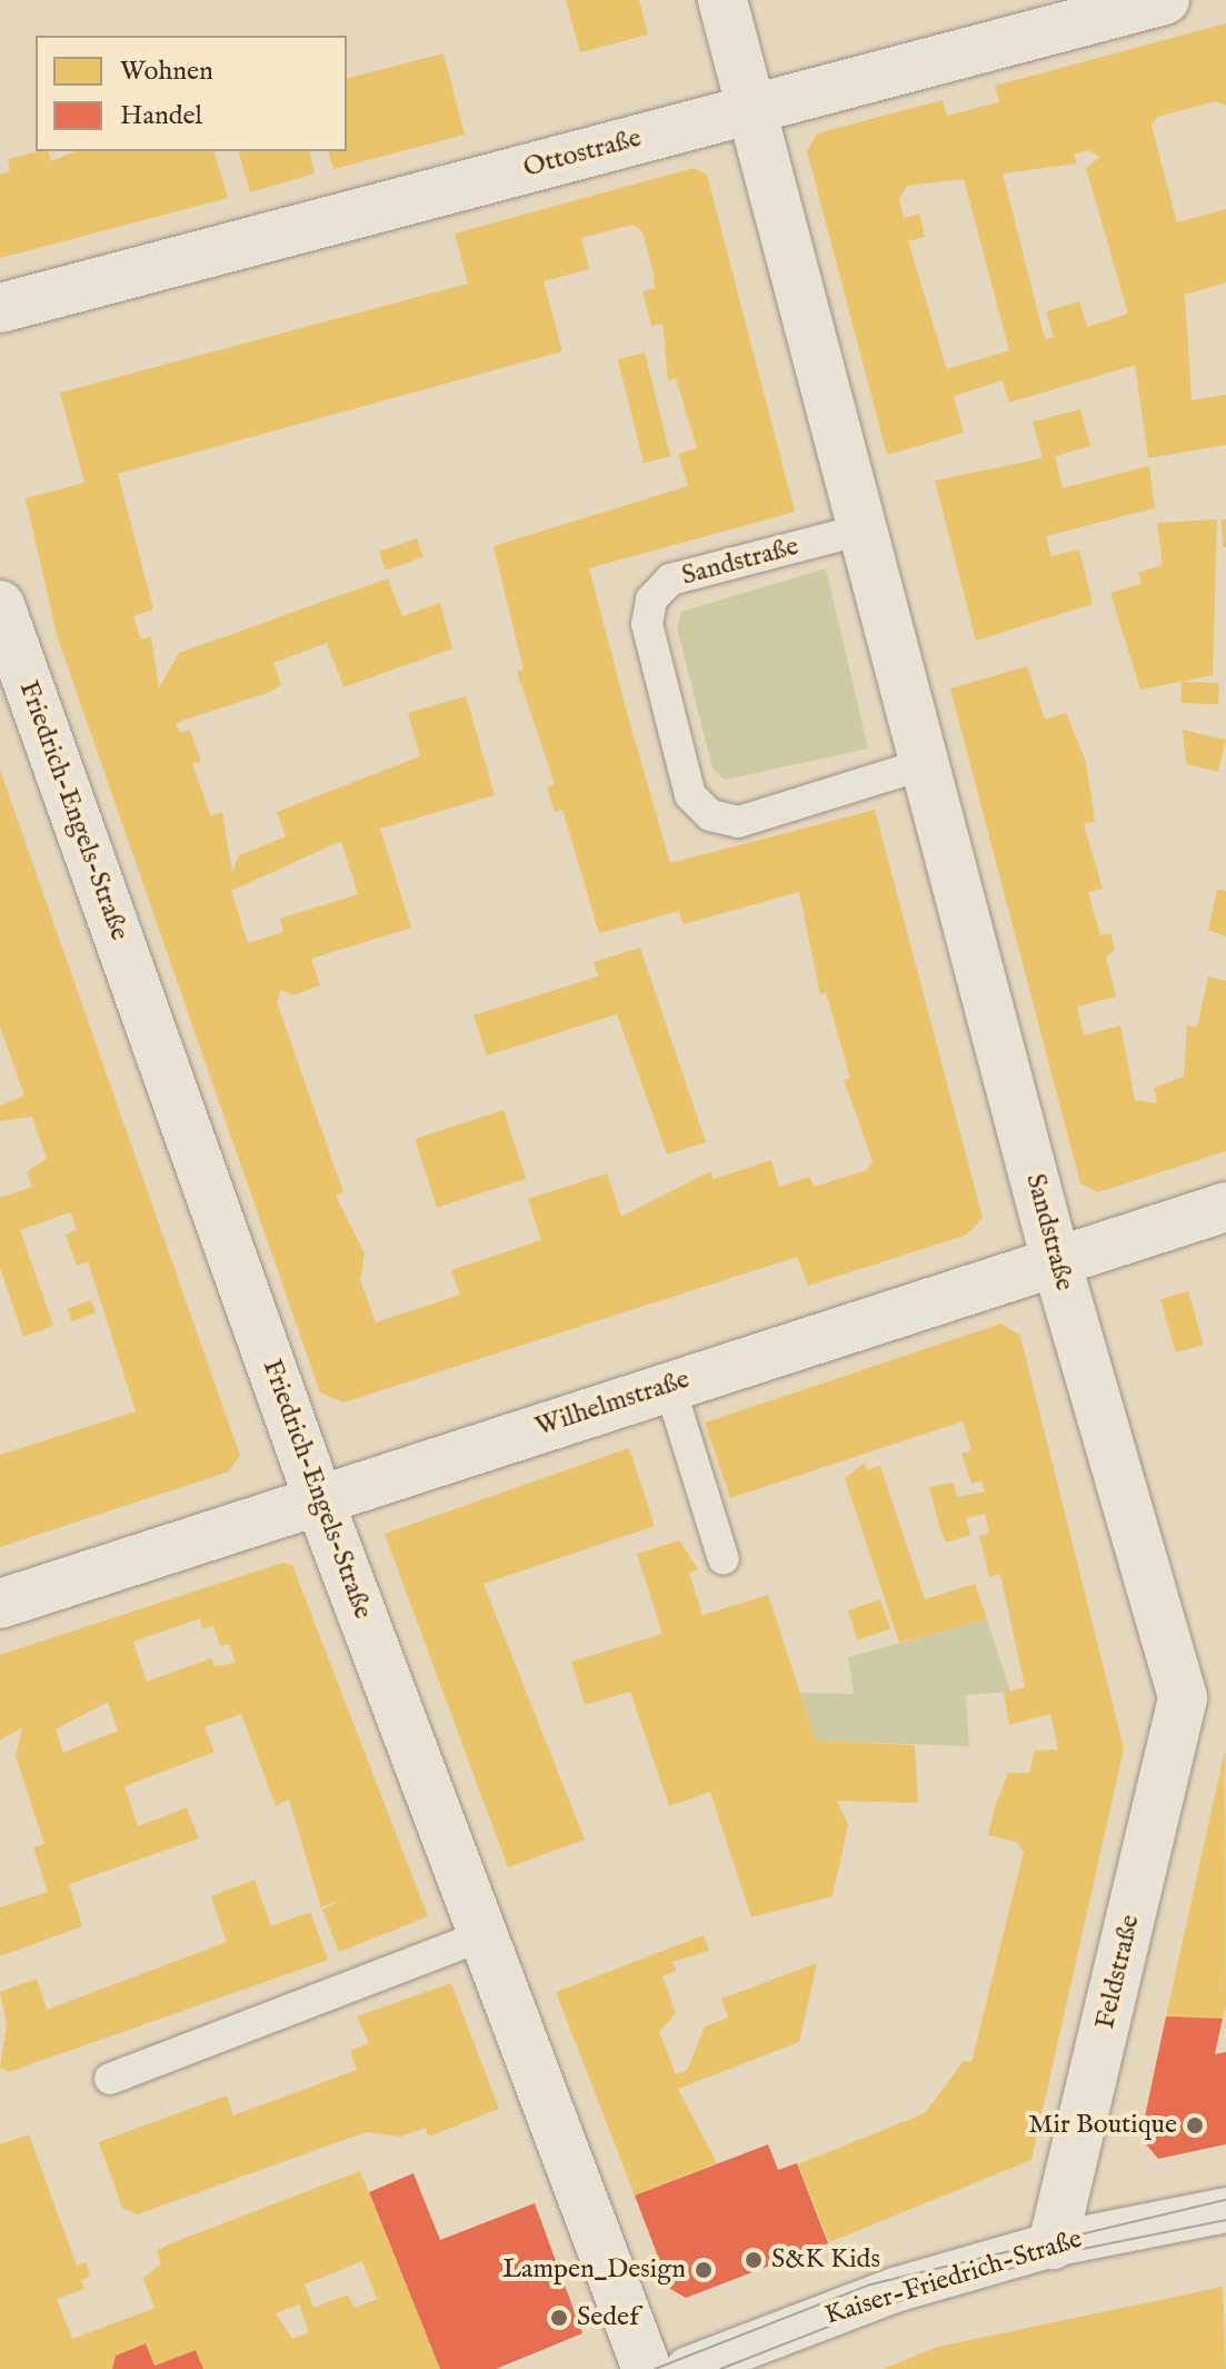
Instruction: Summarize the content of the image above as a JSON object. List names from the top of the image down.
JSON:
{
  "streets": {
    "street": [
      "Ottostraße",
      "Sandstraße",
      "Friedrich-Engels-Straße",
      "Wilhelmstraße",
      "Feldstraße",
      "Kaiser-Friedrich-Straße"
    ]
  },
  "crossings": [
    ["Ottostraße", "Sandstraße"],
    ["Sandstraße", "Wilhelmstraße"],
    ["Sandstraße", "Feldstraße"],
    ["Friedrich-Engels-Straße", "Wilhelmstraße"],
    ["Feldstraße", "Kaiser-Friedrich-Straße"]
  ],
  "places": [
    "Mir Boutique",
    "S&K Kids",
    "Lampen_Design",
    "Sedef"
  ],
  "legend": ["Wohnen", "Handel"]
}
